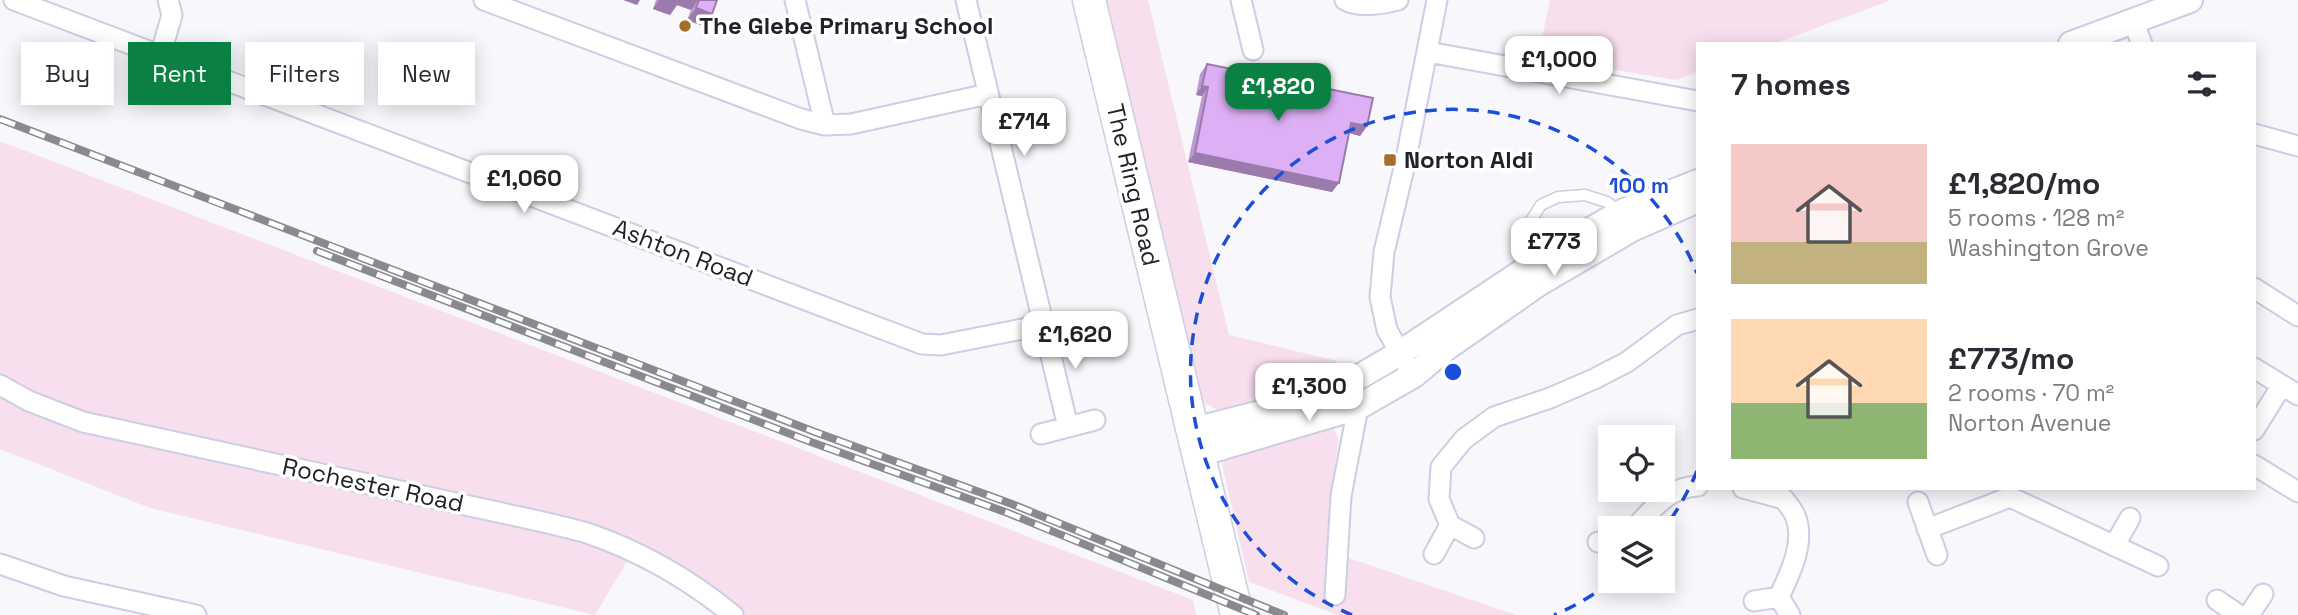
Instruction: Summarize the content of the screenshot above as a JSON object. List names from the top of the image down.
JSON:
{
  "streets": {
    "main road": ["The Ring Road"],
    "street": ["Ashton Road", "Rochester Road"]
  },
  "places": {
    "other": ["The Glebe Primary School"],
    "transit": ["Norton Aldi"]
  },
  "page": {
    "price": [
      "£1,000",
      "£1,820",
      "£714",
      "£1,060",
      "£773",
      "£1,620",
      "£1,300"
    ],
    "chip": [
      "Buy",
      "Rent",
      "Filters",
      "New"
    ],
    "heading": "7 homes",
    "list": [
      {
        "name": "£1,820/mo",
        "note": "5 rooms · 128 m² · Washington Grove"
      },
      {
        "name": "£773/mo",
        "note": "2 rooms · 70 m² · Norton Avenue"
      }
    ]
  },
  "rings": ["100 m"]
}
